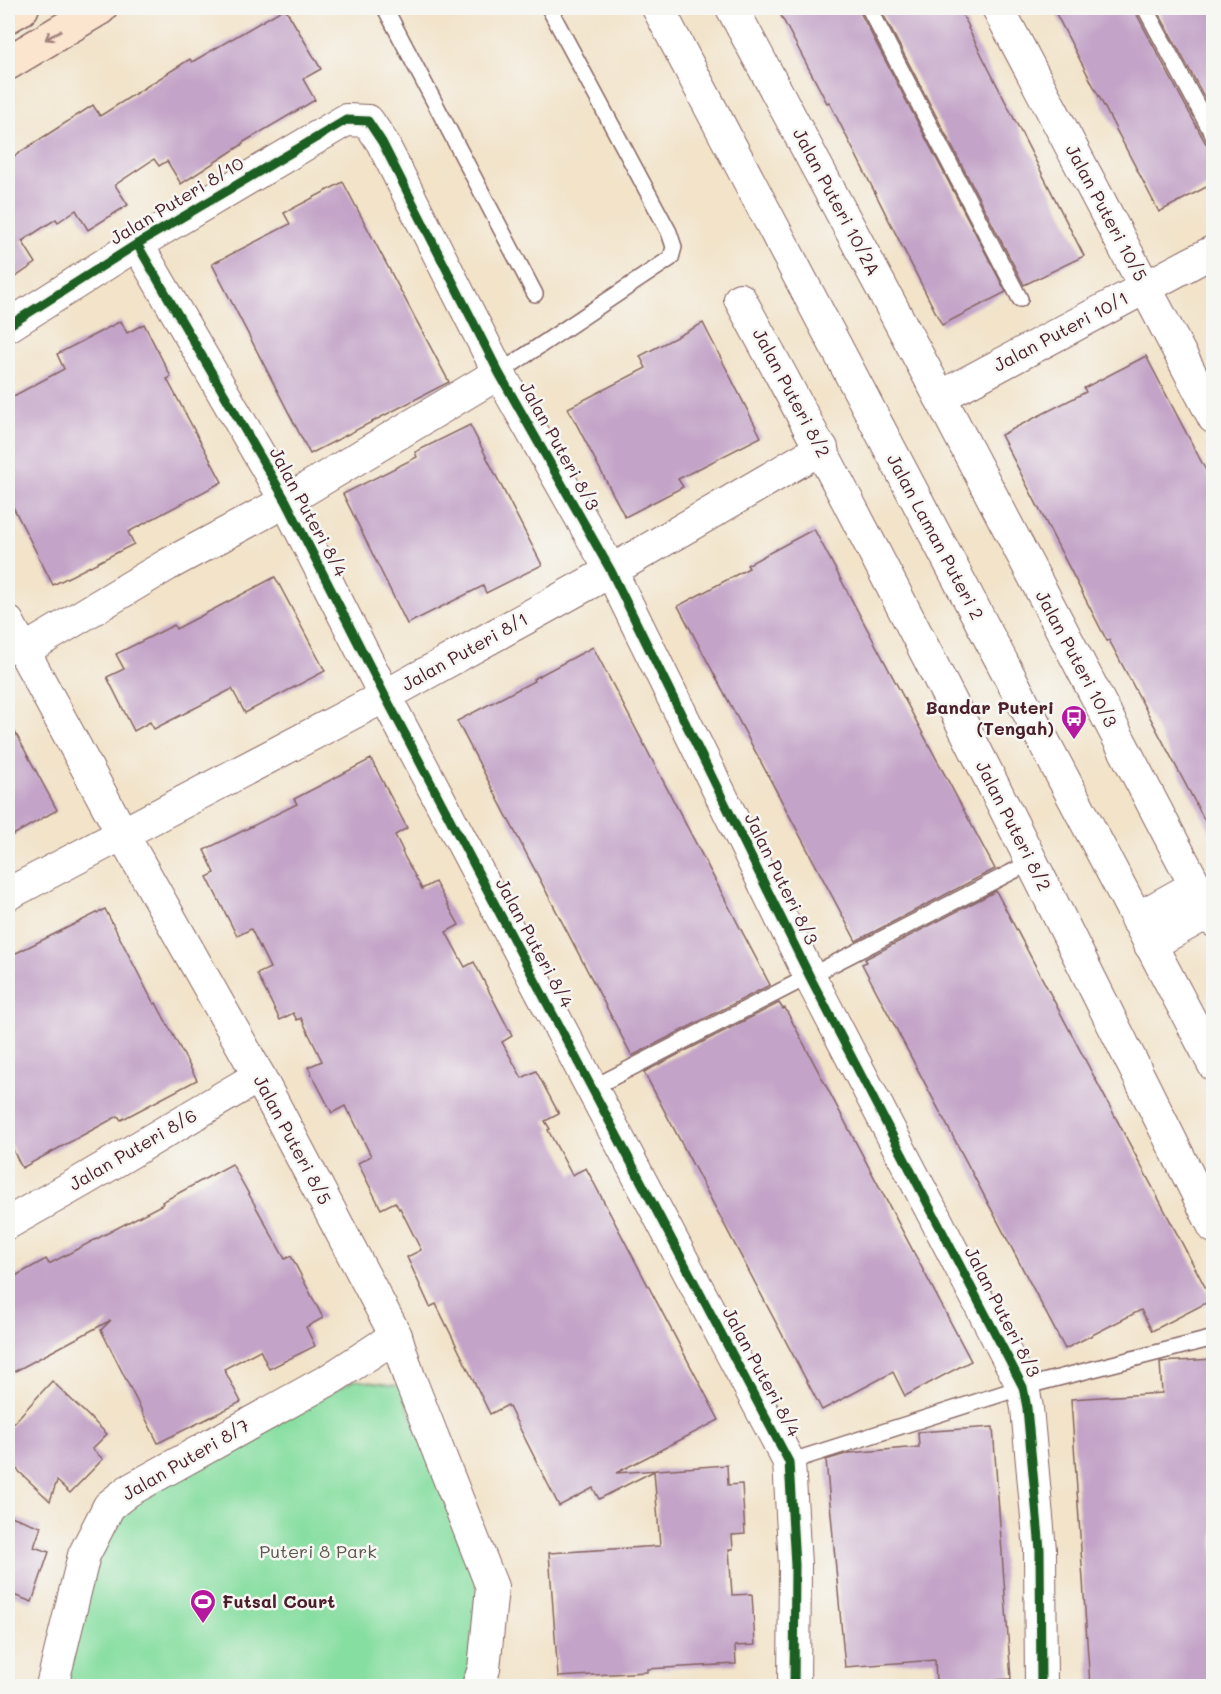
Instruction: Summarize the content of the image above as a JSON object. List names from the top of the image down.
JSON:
{
  "streets": {
    "street": [
      "Jalan Puteri 8/10",
      "Jalan Puteri 10/2A",
      "Jalan Puteri 10/5",
      "Jalan Puteri 10/1",
      "Jalan Puteri 8/2",
      "Jalan Puteri 8/3",
      "Jalan Puteri 8/4",
      "Jalan Laman Puteri 2",
      "Jalan Puteri 8/1",
      "Jalan Puteri 10/3",
      "Jalan Puteri 8/5",
      "Jalan Puteri 8/6",
      "Jalan Puteri 8/7"
    ]
  },
  "crossings": [
    ["Jalan Puteri 8/10", "Jalan Puteri 8/3"],
    ["Jalan Puteri 8/10", "Jalan Puteri 8/4"],
    ["Jalan Puteri 10/2A", "Jalan Puteri 10/1"],
    ["Jalan Puteri 10/2A", "Jalan Puteri 10/3"],
    ["Jalan Puteri 10/5", "Jalan Puteri 10/1"],
    ["Jalan Puteri 10/1", "Jalan Puteri 10/3"],
    ["Jalan Puteri 8/2", "Jalan Puteri 8/1"],
    ["Jalan Puteri 8/3", "Jalan Puteri 8/1"],
    ["Jalan Puteri 8/4", "Jalan Puteri 8/1"],
    ["Jalan Puteri 8/1", "Jalan Puteri 8/5"],
    ["Jalan Puteri 8/5", "Jalan Puteri 8/6"],
    ["Jalan Puteri 8/5", "Jalan Puteri 8/7"]
  ],
  "parks": ["Puteri 8 Park"],
  "places": {
    "bus stop": ["Bandar Puteri (Tengah)"],
    "sports": ["Futsal Court"]
  }
}
